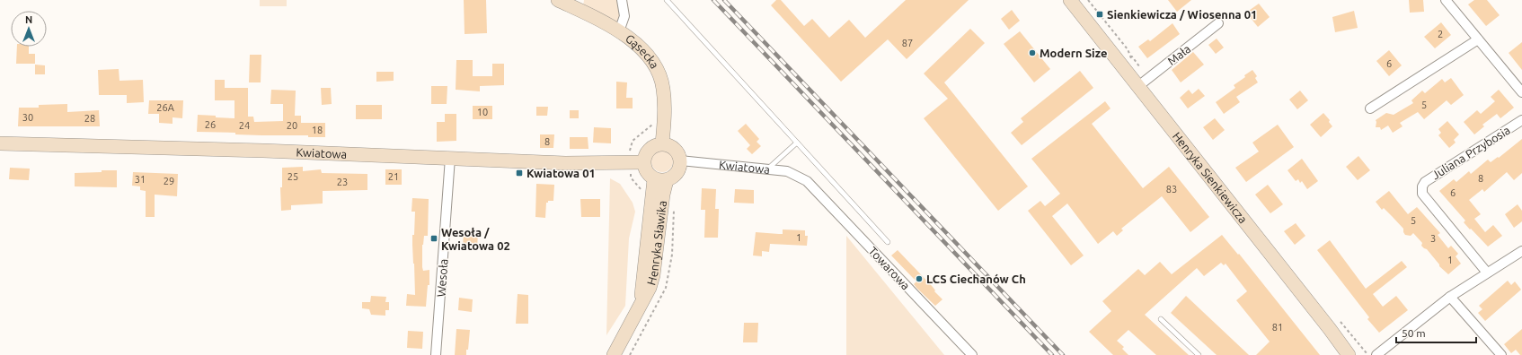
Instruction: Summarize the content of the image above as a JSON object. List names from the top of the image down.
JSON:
{
  "streets": {
    "street": [
      "Gąsecka",
      "Mała",
      "Juliana Przybosia",
      "Kwiatowa",
      "Henryka Sienkiewicza",
      "Henryka Sławika",
      "Towarowa",
      "Wesoła"
    ]
  },
  "crossings": [
    ["Gąsecka", "Kwiatowa"],
    ["Gąsecka", "Henryka Sławika"],
    ["Mała", "Henryka Sienkiewicza"],
    ["Kwiatowa", "Henryka Sławika"],
    ["Kwiatowa", "Towarowa"],
    ["Kwiatowa", "Wesoła"]
  ],
  "places": {
    "transit": ["Sienkiewicza / Wiosenna 01", "Kwiatowa 01", "Wesoła / Kwiatowa 02"],
    "other": ["Modern Size", "LCS Ciechanów Ch"]
  },
  "house_numbers": [
    "2",
    "87",
    "6",
    "5",
    "26A",
    "10",
    "30",
    "28",
    "26",
    "24",
    "20",
    "18",
    "8",
    "25",
    "21",
    "8",
    "31",
    "29",
    "23",
    "83",
    "6",
    "5",
    "1",
    "3",
    "1",
    "81"
  ],
  "scale_bar": "50 m",
  "north": "top"
}
